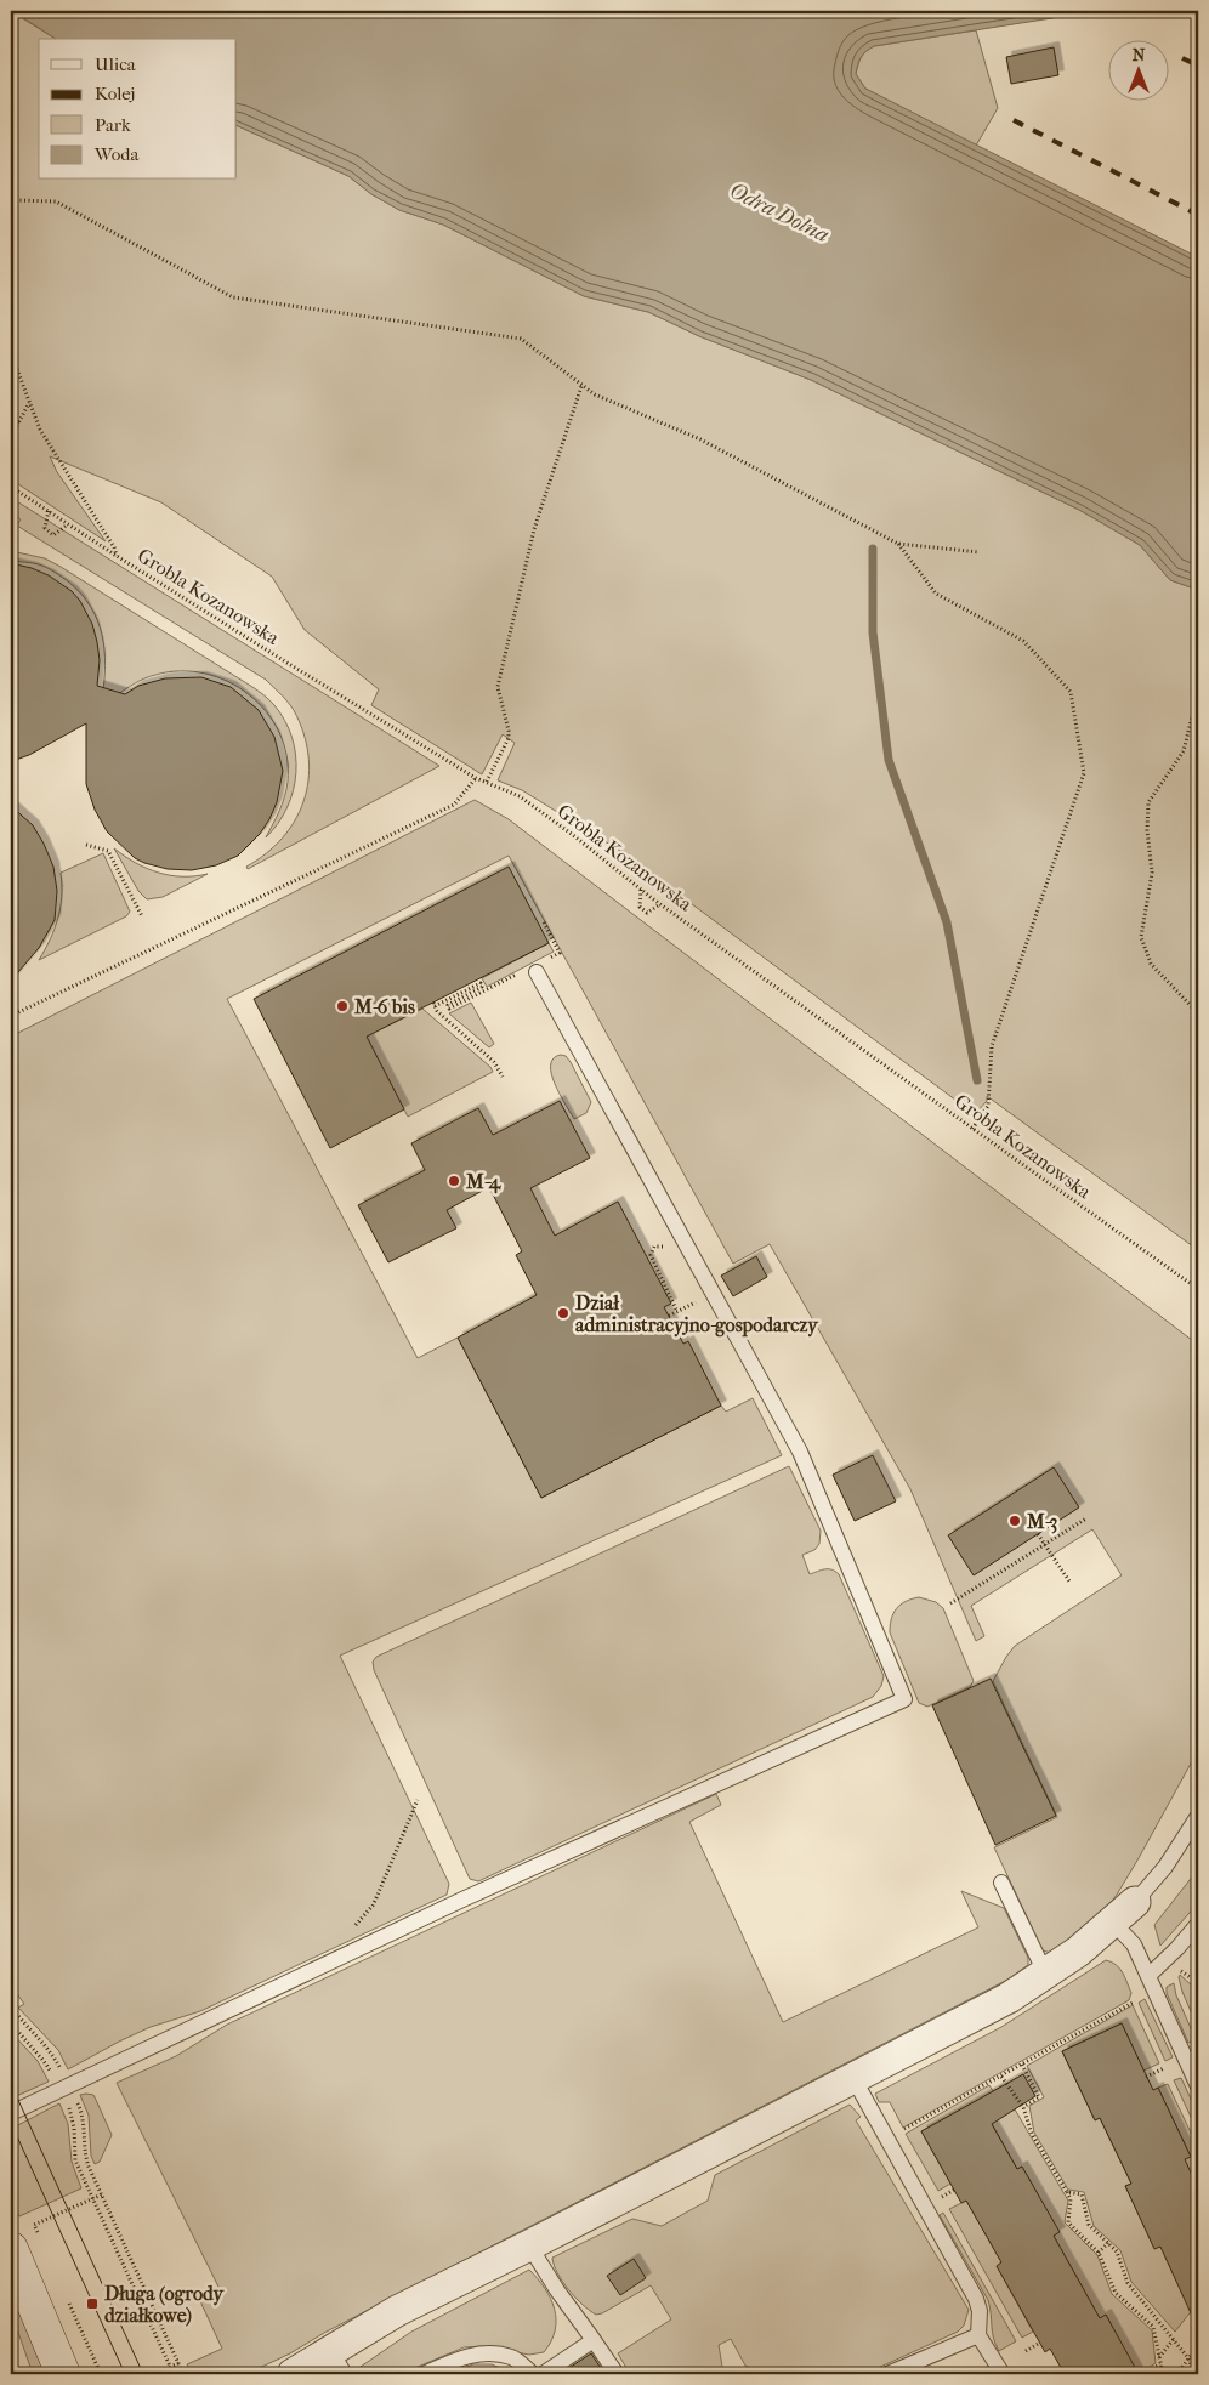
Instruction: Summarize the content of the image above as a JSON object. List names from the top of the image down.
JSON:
{
  "streets": {
    "path": ["Grobla Kozanowska"]
  },
  "water": ["Odra Dolna"],
  "places": {
    "other": [
      "M-6 bis",
      "M-4",
      "Dział administracyjno-gospodarczy",
      "M-3"
    ],
    "transit": ["Długa (ogrody działkowe)"]
  },
  "legend": [
    "Ulica",
    "Kolej",
    "Park",
    "Woda"
  ],
  "north": "top"
}
